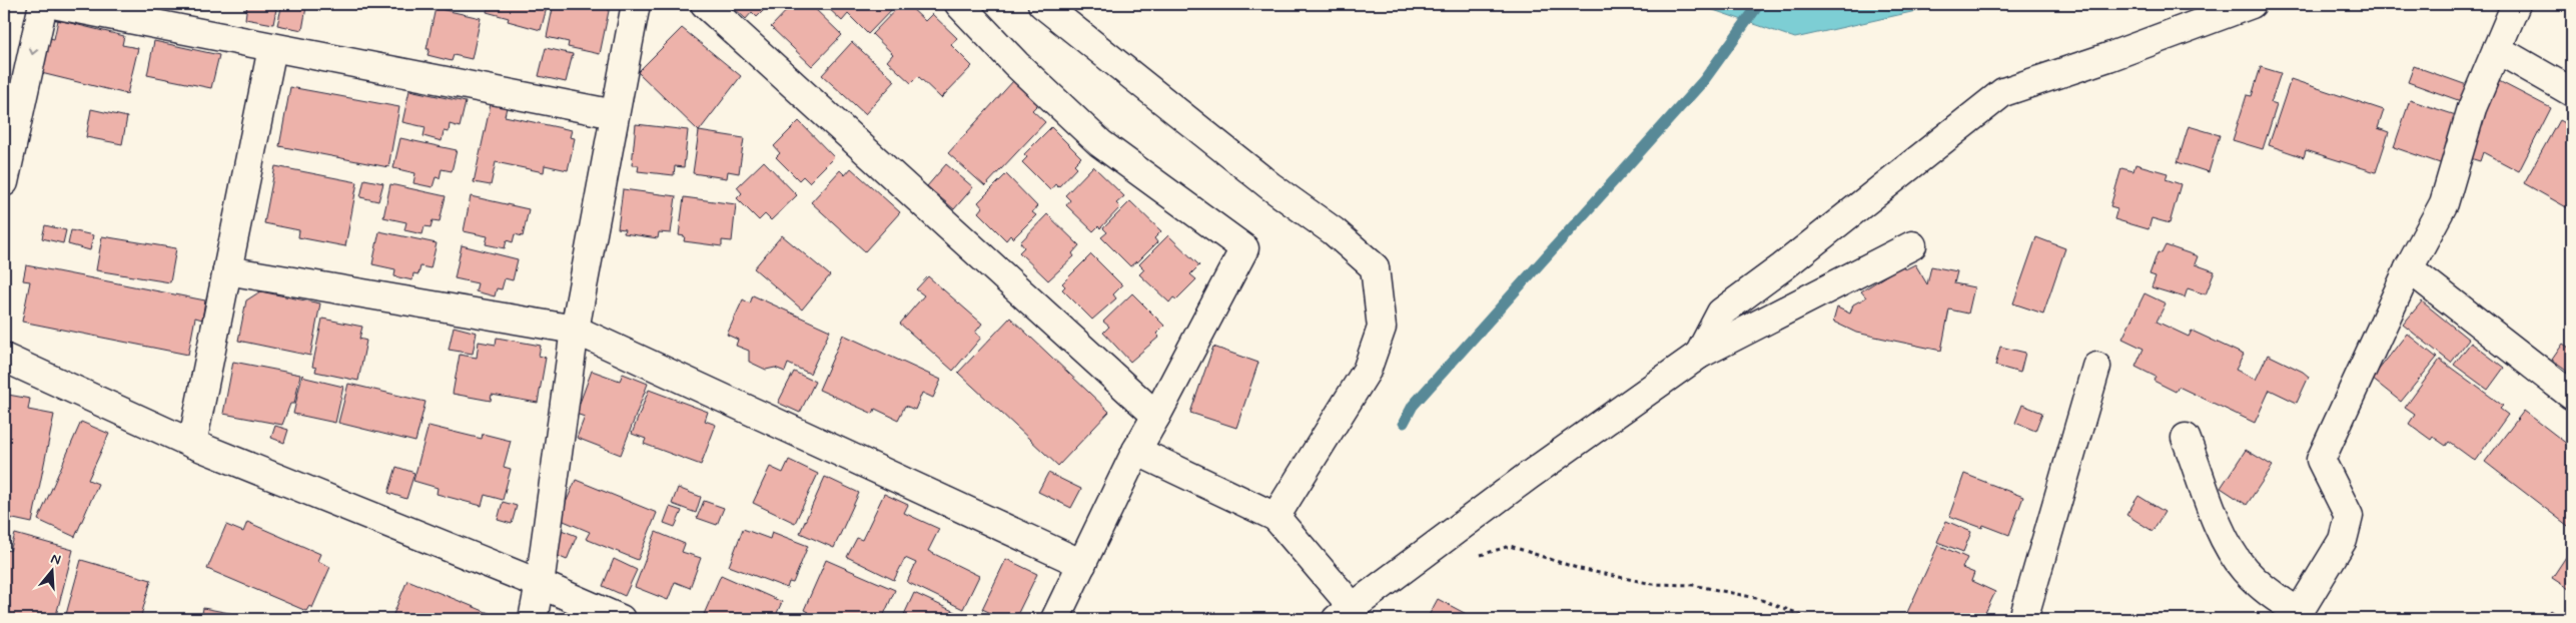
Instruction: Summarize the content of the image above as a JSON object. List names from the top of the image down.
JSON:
{
  "north": "top"
}
